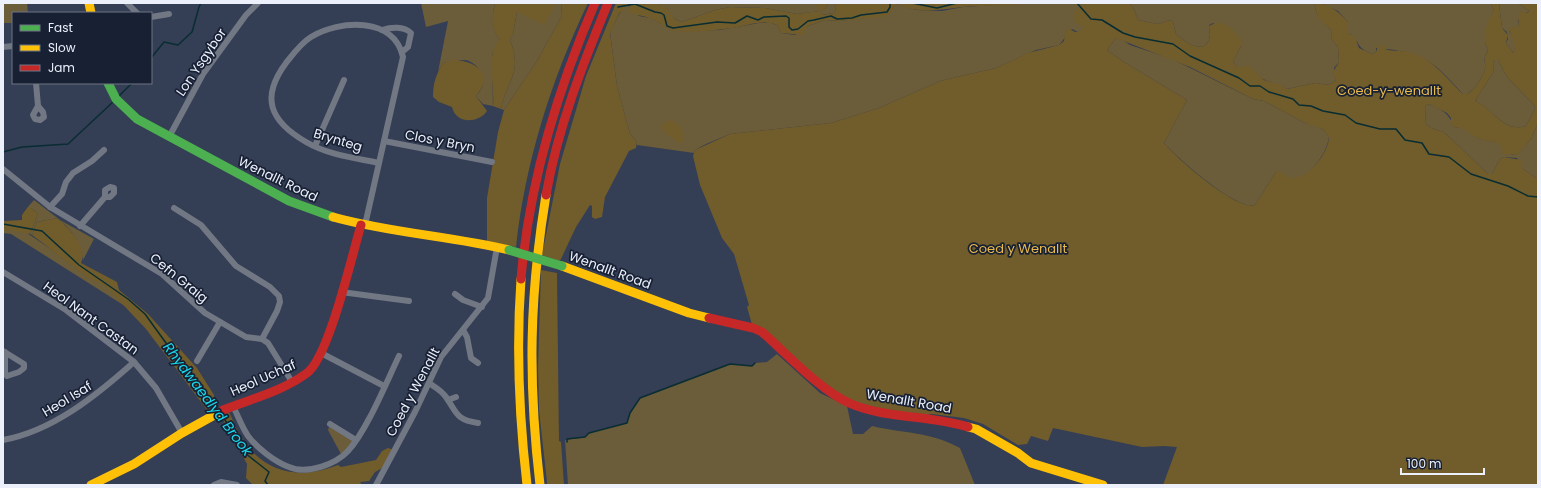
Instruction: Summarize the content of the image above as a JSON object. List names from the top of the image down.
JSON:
{
  "streets": {
    "main road": ["Wenallt Road", "Heol Uchaf"],
    "street": [
      "Lon Ysgybor",
      "Brynteg",
      "Clos y Bryn",
      "Cefn Graig",
      "Heol Nant Castan",
      "Coed y Wenallt",
      "Heol Isaf"
    ]
  },
  "crossings": [
    ["Lon Ysgybor", "Wenallt Road"],
    ["Brynteg", "Clos y Bryn"],
    ["Brynteg", "Wenallt Road"],
    ["Brynteg", "Heol Uchaf"],
    ["Wenallt Road", "Heol Uchaf"],
    ["Wenallt Road", "Coed y Wenallt"],
    ["Heol Nant Castan", "Heol Uchaf"],
    ["Heol Nant Castan", "Heol Isaf"]
  ],
  "water": ["Rhydwaedlyd Brook"],
  "parks": ["Coed-y-wenallt", "Coed y Wenallt"],
  "legend": ["Fast", "Slow", "Jam"],
  "scale_bar": "100 m"
}
